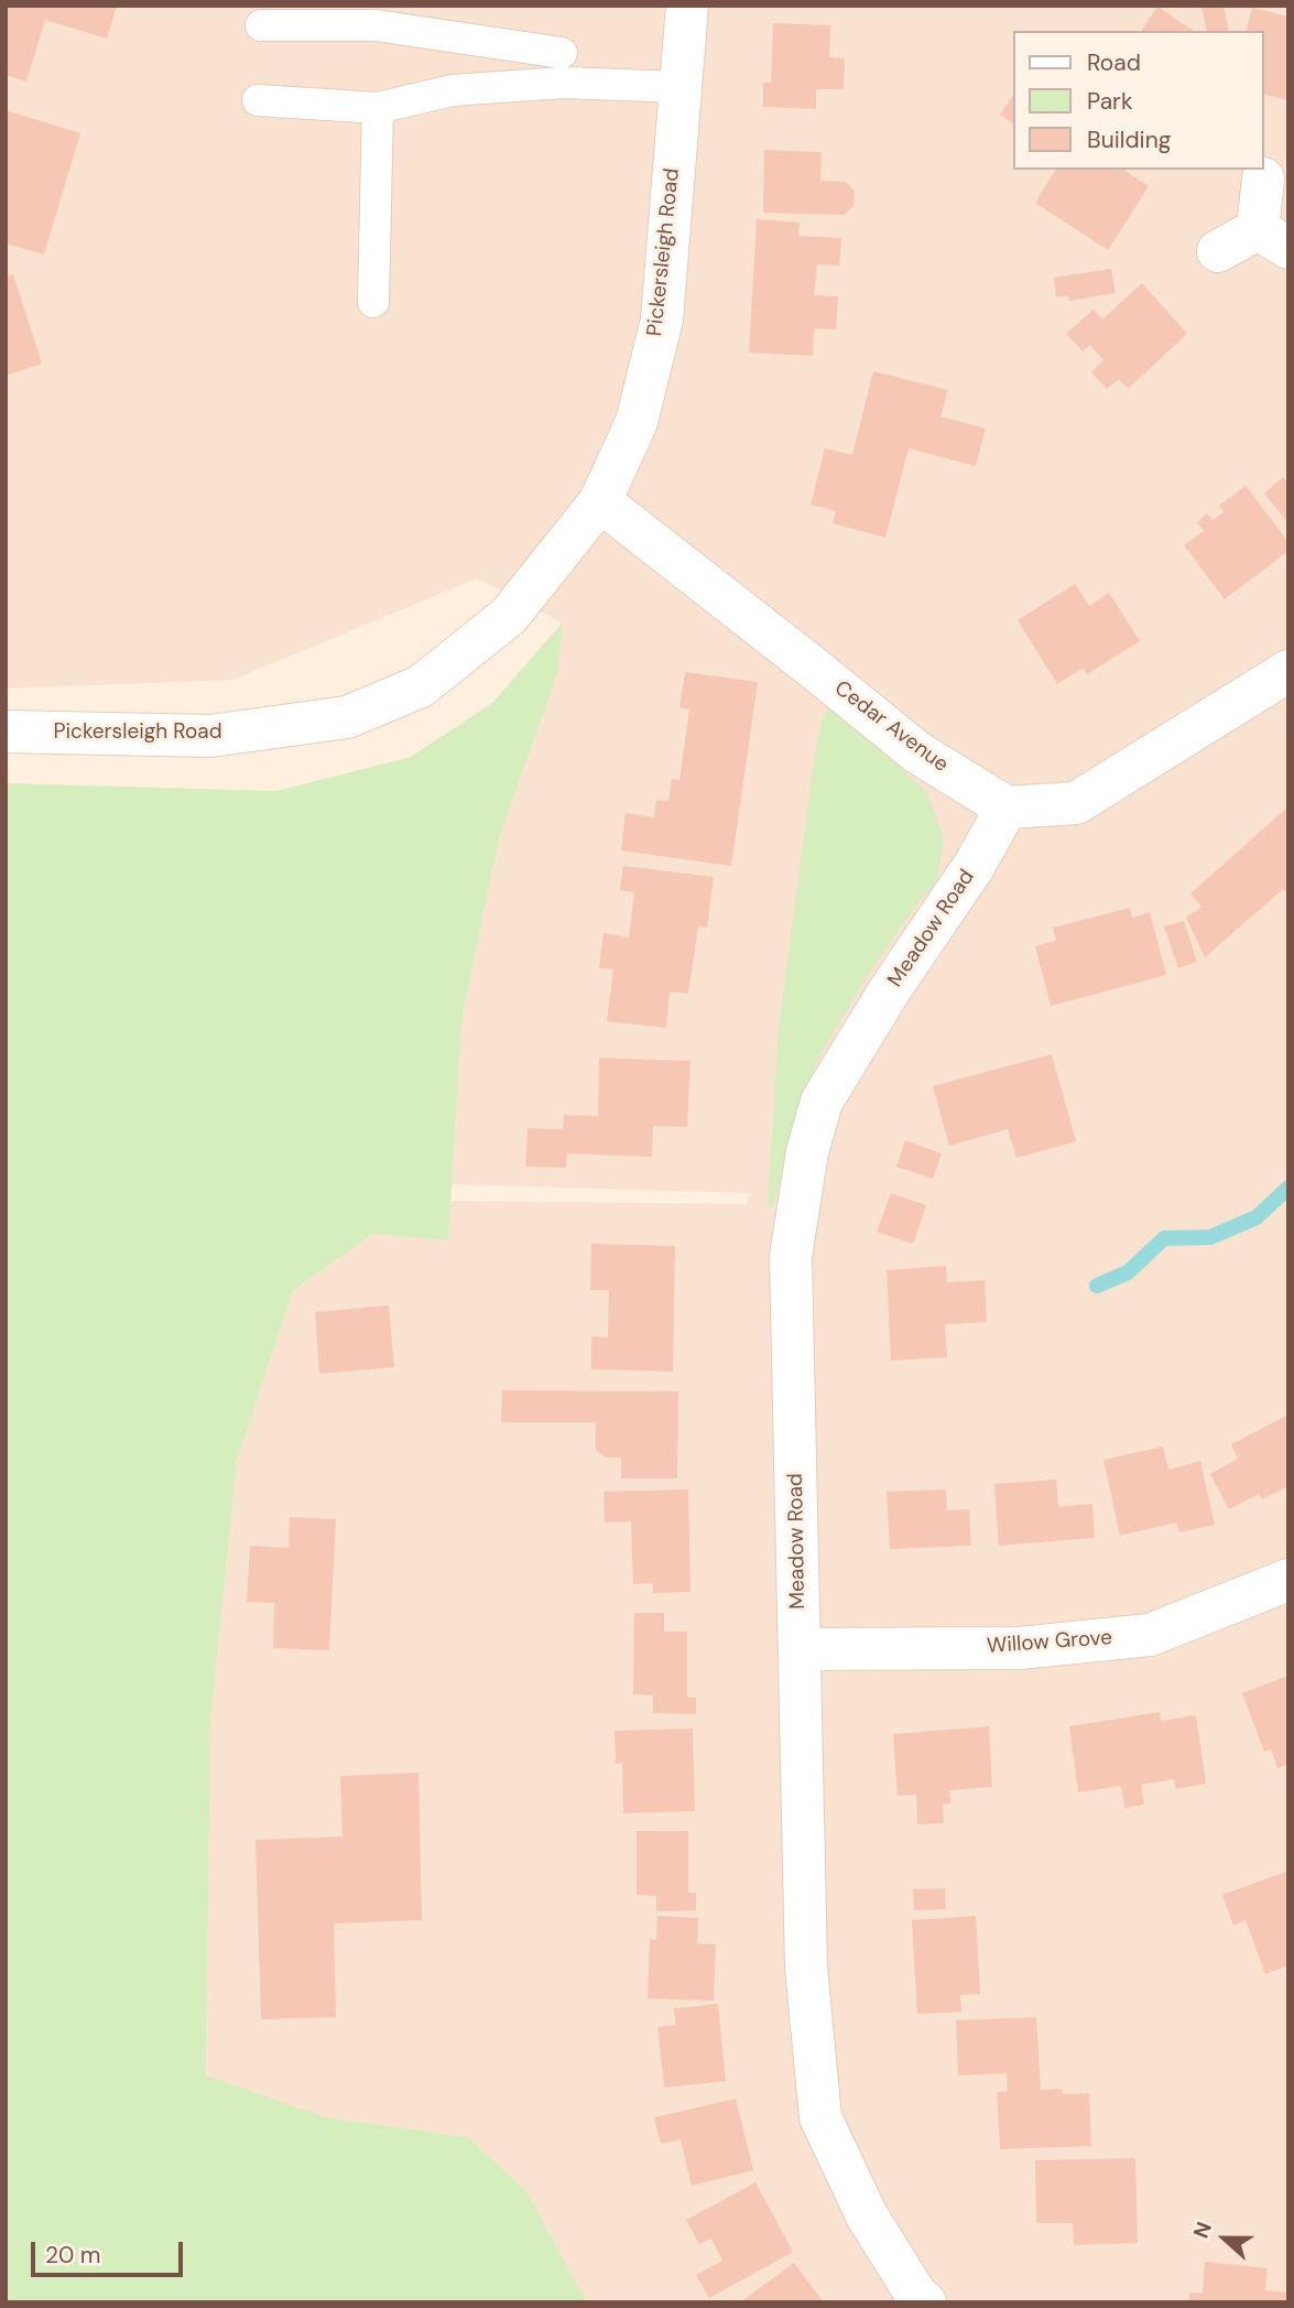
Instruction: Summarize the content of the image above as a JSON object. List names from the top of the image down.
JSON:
{
  "streets": {
    "street": [
      "Pickersleigh Road",
      "Cedar Avenue",
      "Meadow Road",
      "Willow Grove"
    ]
  },
  "crossings": [
    ["Pickersleigh Road", "Cedar Avenue"],
    ["Cedar Avenue", "Meadow Road"],
    ["Meadow Road", "Willow Grove"]
  ],
  "legend": ["Road", "Park", "Building"],
  "scale_bar": "20 m",
  "north": "left"
}
